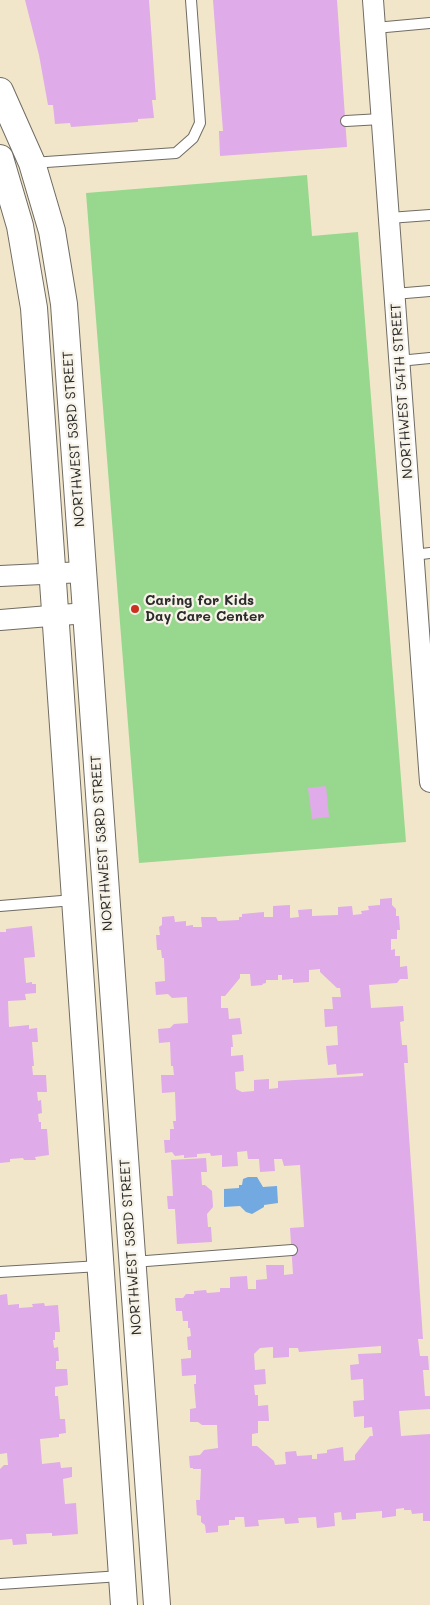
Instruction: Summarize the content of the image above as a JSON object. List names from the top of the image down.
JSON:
{
  "streets": {
    "street": ["NORTHWEST 54TH STREET", "NORTHWEST 53RD STREET"]
  },
  "places": ["Caring for Kids Day Care Center"]
}
